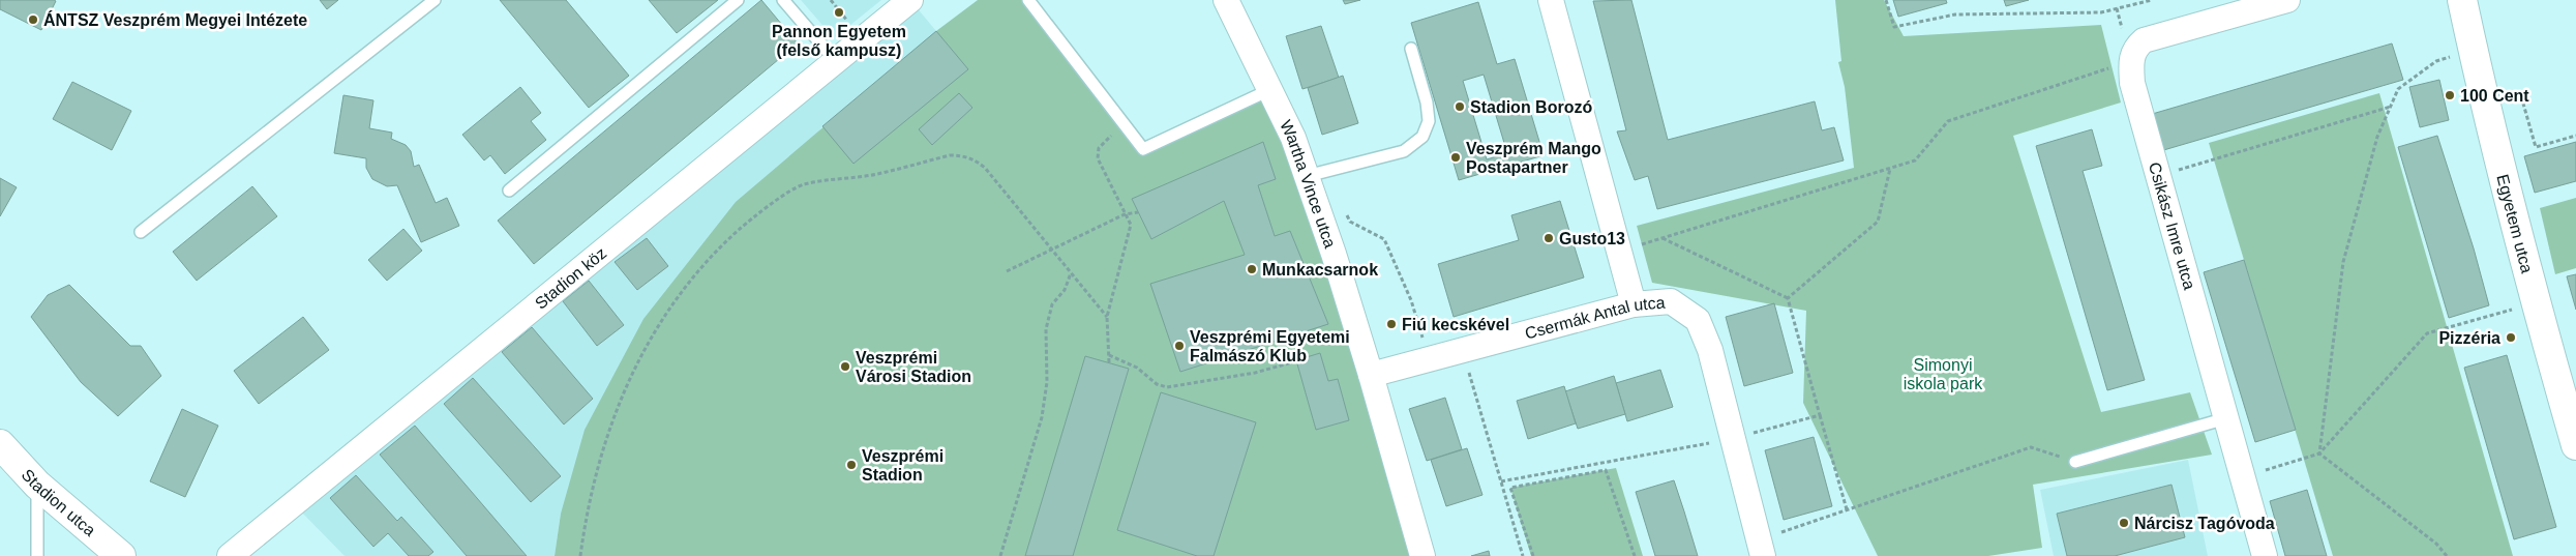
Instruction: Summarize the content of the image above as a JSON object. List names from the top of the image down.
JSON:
{
  "streets": {
    "street": [
      "Wartha Vince utca",
      "Egyetem utca",
      "Csikász Imre utca",
      "Stadion köz",
      "Csermák Antal utca",
      "Stadion utca"
    ]
  },
  "crossings": [
    ["Wartha Vince utca", "Csermák Antal utca"]
  ],
  "parks": ["Simonyi iskola park"],
  "places": [
    "Pannon Egyetem (felső kampusz)",
    "ÁNTSZ Veszprém Megyei Intézete",
    "100 Cent",
    "Stadion Borozó",
    "Veszprém Mango Postapartner",
    "Gusto13",
    "Munkacsarnok",
    "Fiú kecskével",
    "Pizzéria",
    "Veszprémi Egyetemi Falmászó Klub",
    "Veszprémi Városi Stadion",
    "Veszprémi Stadion",
    "Nárcisz Tagóvoda"
  ]
}
